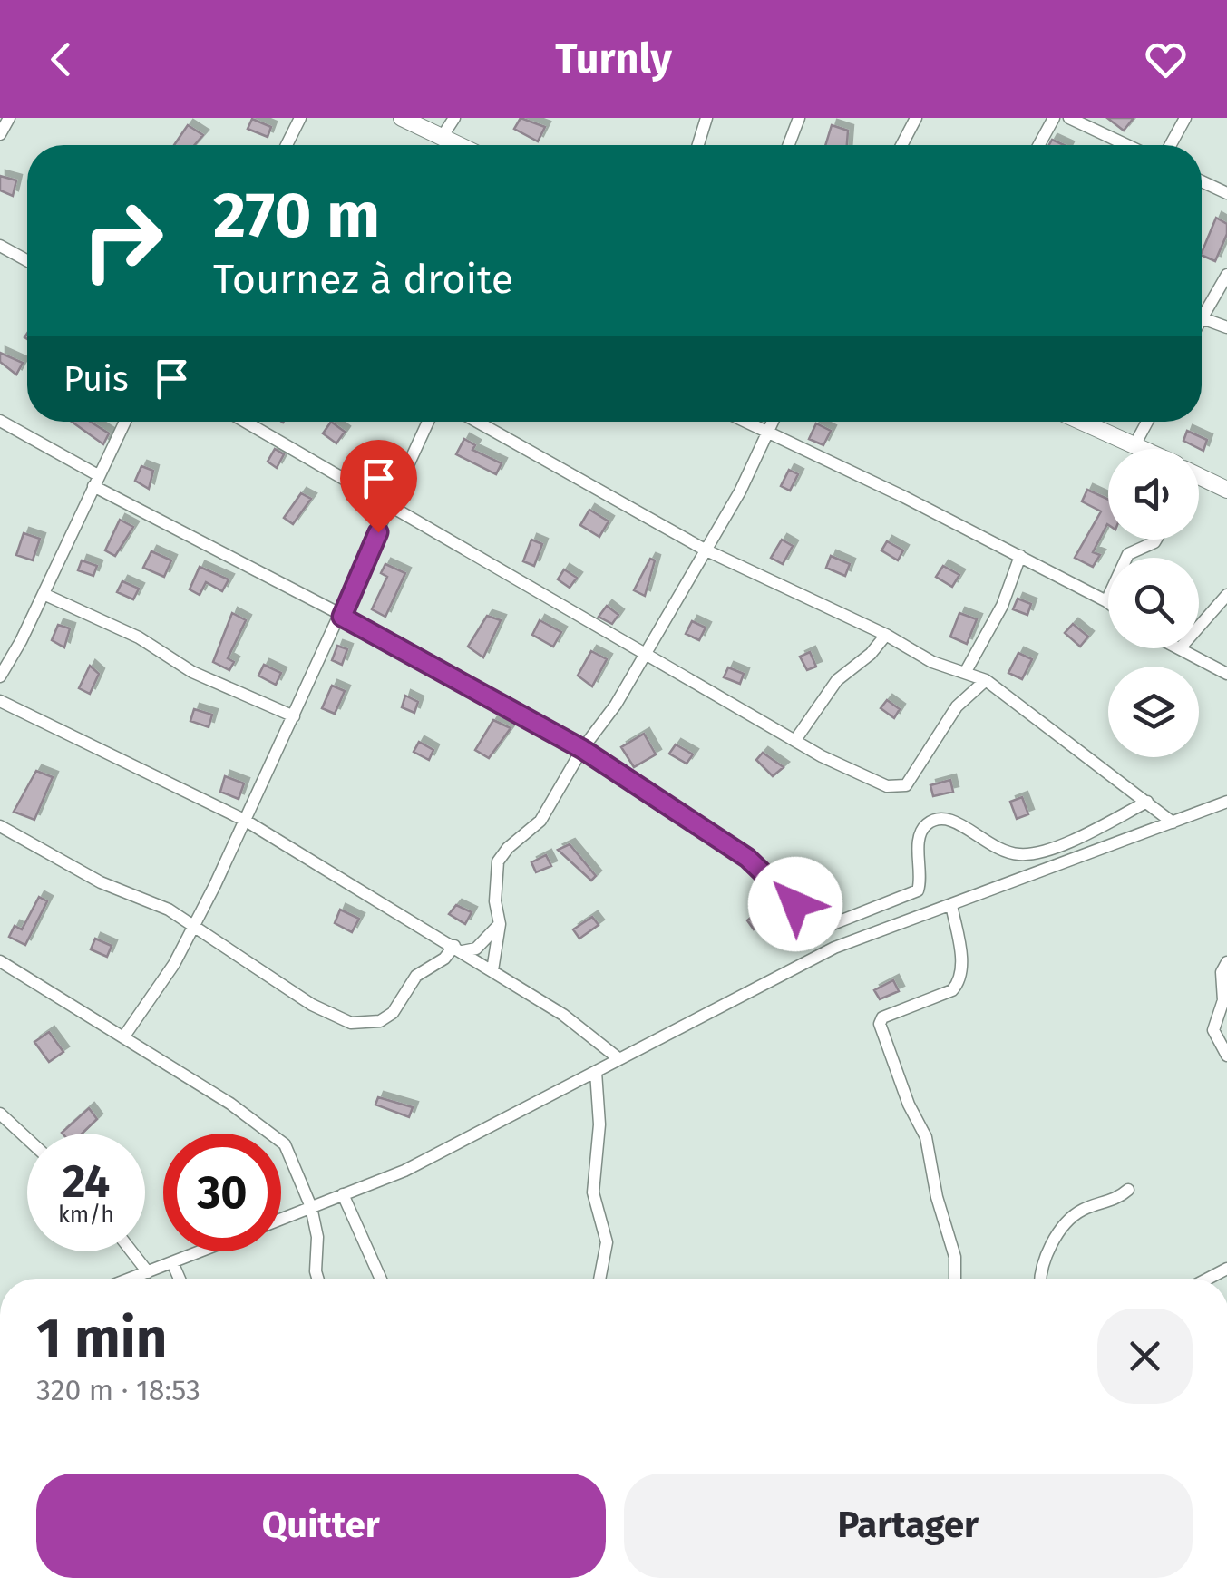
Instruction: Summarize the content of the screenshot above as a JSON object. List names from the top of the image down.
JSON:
{
  "page": {
    "header": "Turnly",
    "turn": ["270 m", "Tournez à droite"],
    "then": "Puis",
    "speed": "24 km/h",
    "limit": "30",
    "heading": ["1 min", "320 m · 18:53"],
    "buttons": ["Quitter", "Partager"]
  }
}
